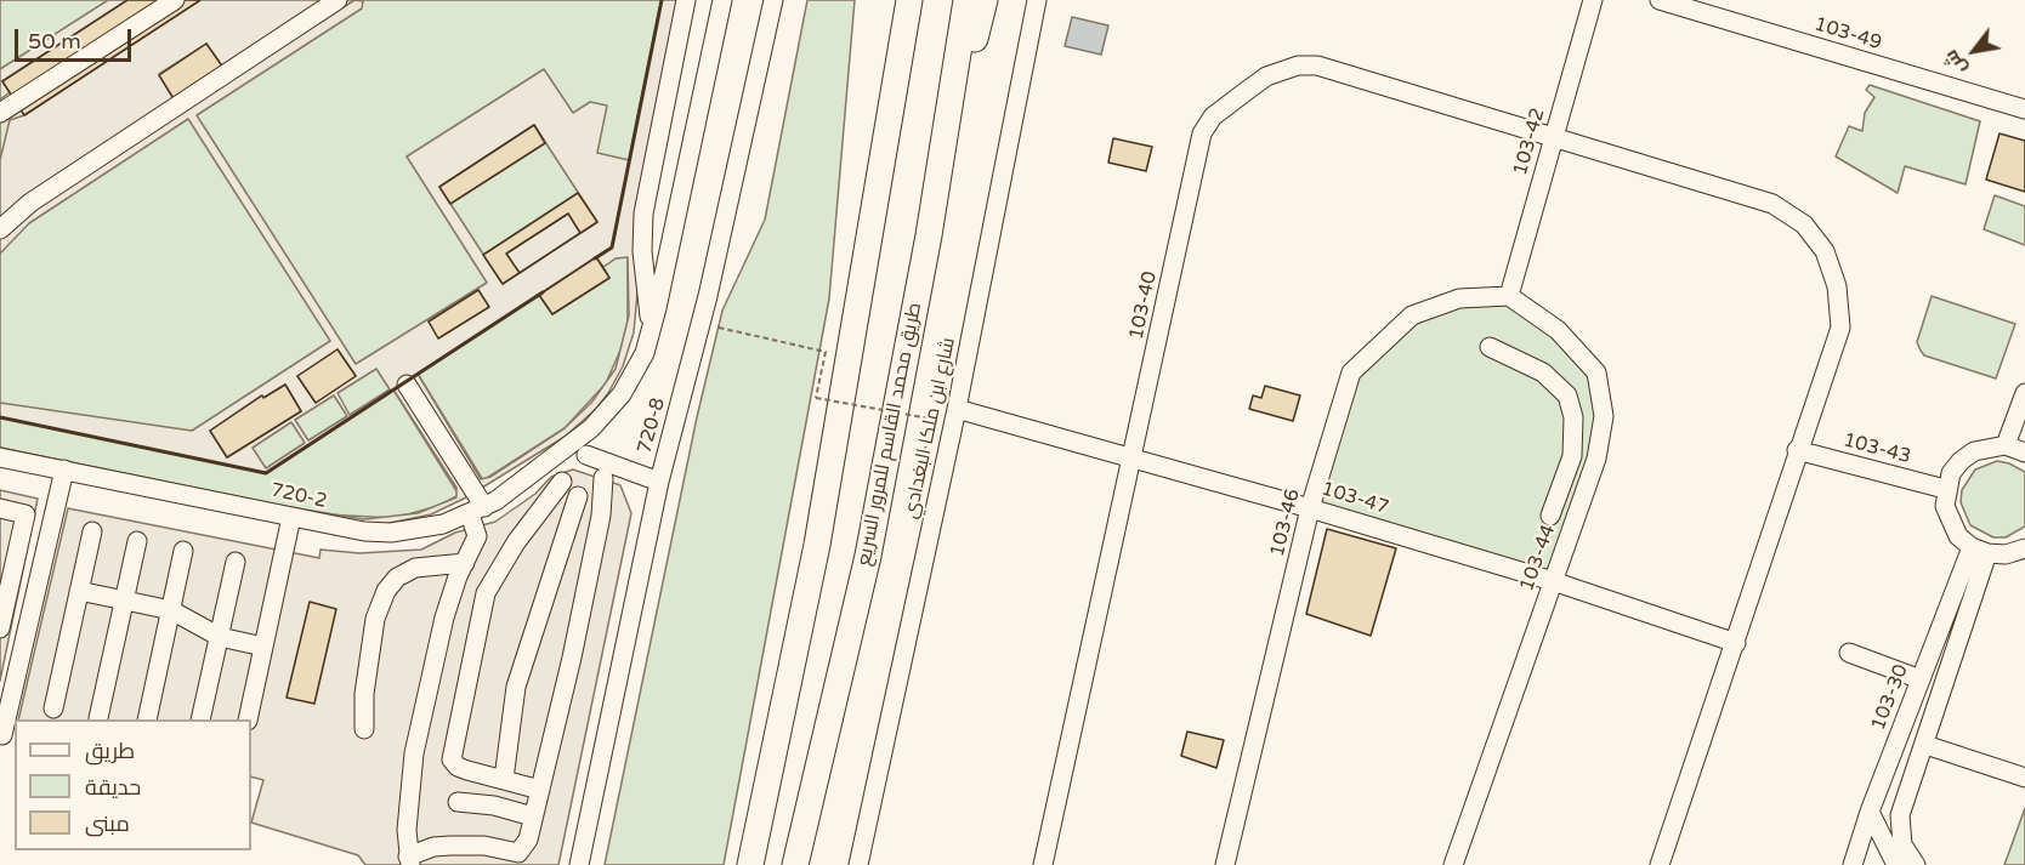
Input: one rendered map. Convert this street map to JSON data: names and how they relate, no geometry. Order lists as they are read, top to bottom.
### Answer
{
  "streets": {
    "highway": ["طريق محمد القاسم للمرور السريع"],
    "street": [
      "103-49",
      "103-42",
      "103-40",
      "720-8",
      "شارع ابن ملكا البغدادي",
      "103-43",
      "720-2",
      "103-47",
      "103-46",
      "103-44",
      "103-30"
    ]
  },
  "crossings": [
    ["103-42", "103-40"],
    ["103-42", "103-46"],
    ["103-42", "103-44"],
    ["103-40", "103-43"],
    ["103-40", "103-47"],
    ["720-8", "720-2"],
    ["شارع ابن ملكا البغدادي", "103-47"],
    ["103-47", "103-46"],
    ["103-47", "103-44"],
    ["103-46", "103-44"]
  ],
  "legend": ["طريق", "حديقة", "مبنى"],
  "scale_bar": "50 m",
  "north": "bottom left"
}
